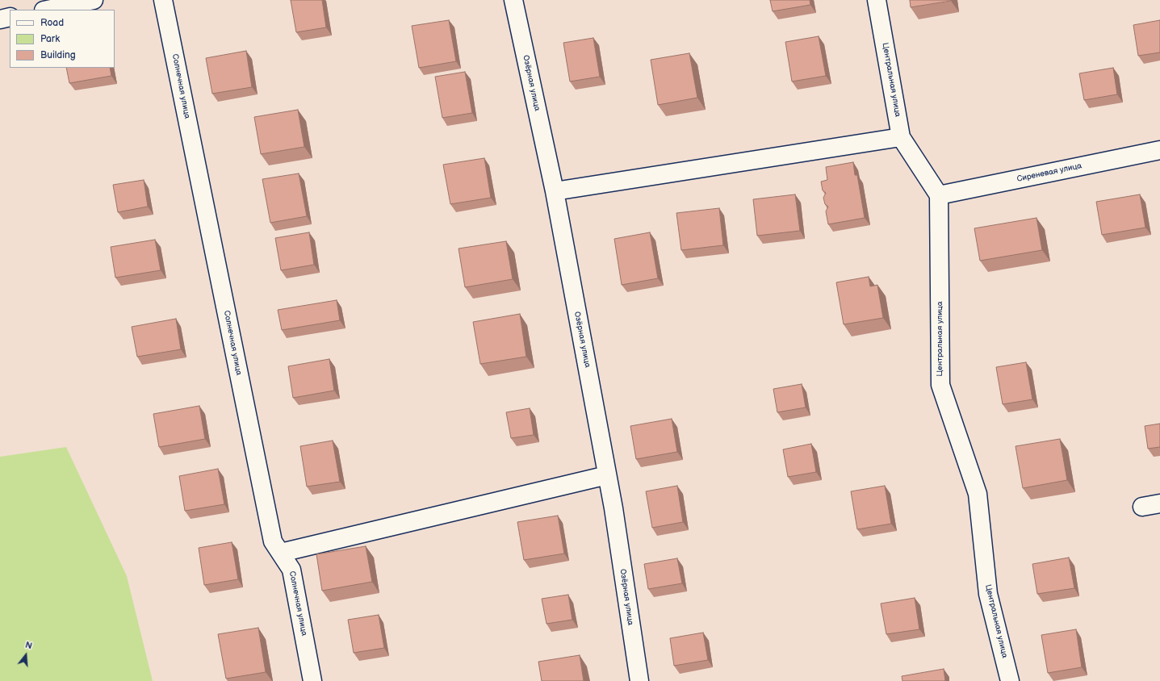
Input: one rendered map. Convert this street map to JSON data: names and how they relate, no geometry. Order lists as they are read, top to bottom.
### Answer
{
  "streets": {
    "street": [
      "Центральная улица",
      "Озёрная улица",
      "Солнечная улица",
      "Сиреневая улица"
    ]
  },
  "crossings": [
    ["Центральная улица", "Сиреневая улица"]
  ],
  "legend": ["Road", "Park", "Building"],
  "north": "top"
}
